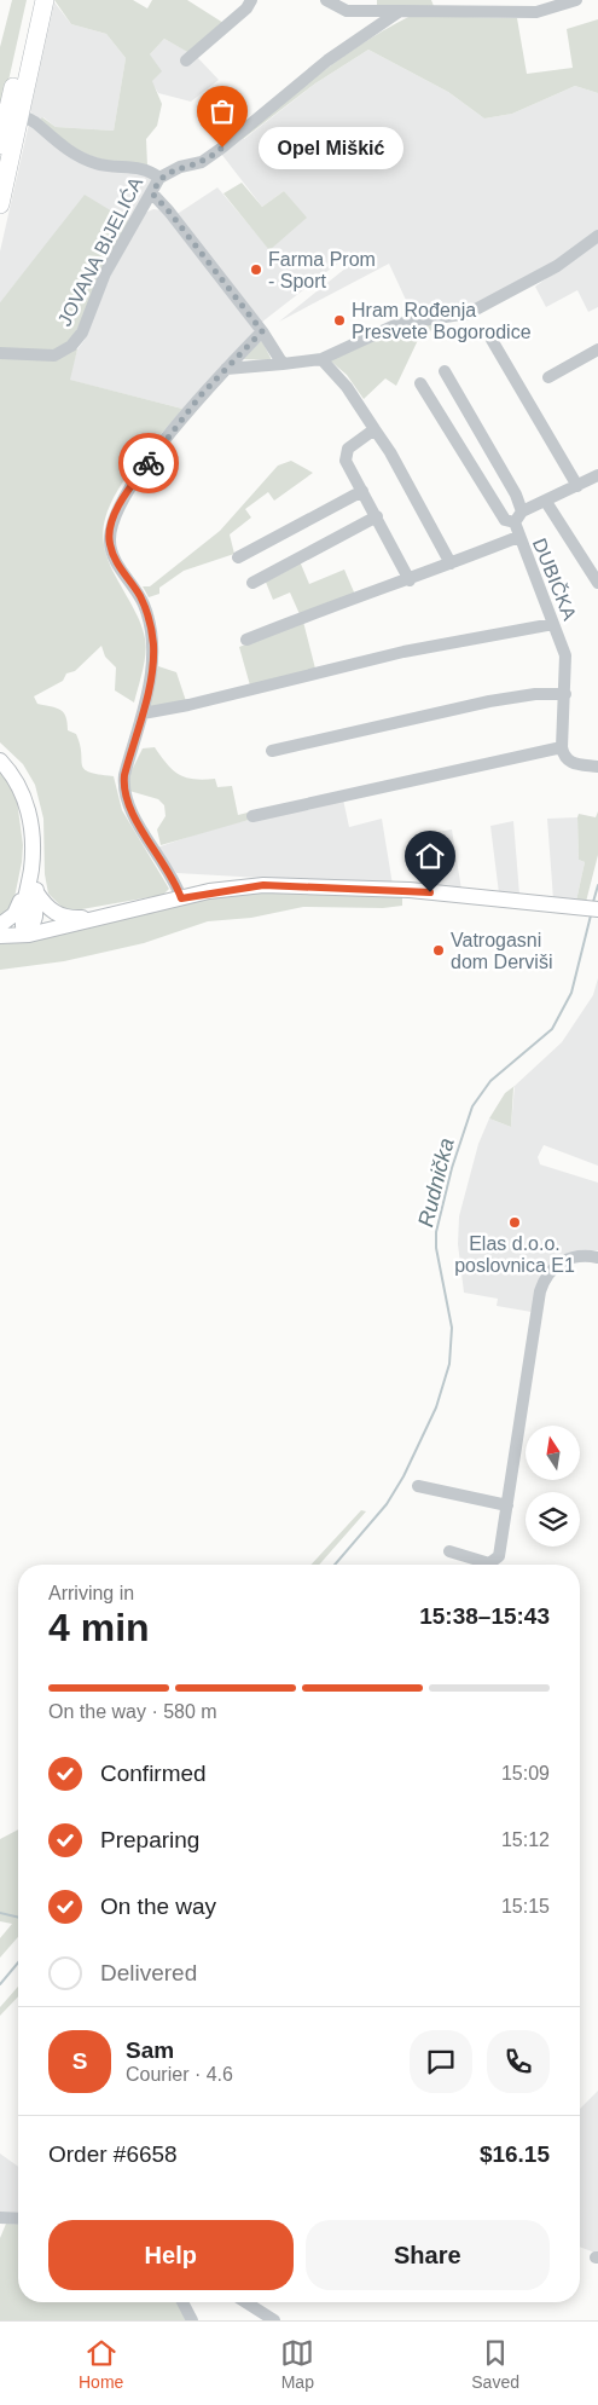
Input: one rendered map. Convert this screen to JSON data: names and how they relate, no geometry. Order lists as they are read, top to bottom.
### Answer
{
  "streets": {
    "street": ["JOVANA BIJELIĆA", "DUBIČKA"]
  },
  "water": ["Rudnička"],
  "places": [
    "Opel Miškić",
    "Farma Prom - Sport",
    "Hram Rođenja Presvete Bogorodice",
    "Vatrogasni dom Derviši",
    "Elas d.o.o. poslovnica E1"
  ],
  "north": "top",
  "page": {
    "bubble": "Opel Miškić",
    "heading": ["4 min", "Arriving in", "15:38–15:43"],
    "panel": [
      "Sam",
      "Courier · 4.6",
      "Order #6658",
      "$16.15"
    ],
    "bar": "On the way · 580 m",
    "list": [
      ["Confirmed", "15:09"],
      ["Preparing", "15:12"],
      ["On the way", "15:15"],
      "Delivered"
    ],
    "round": "S",
    "buttons": ["Help", "Share"],
    "tabs": ["Home", "Map", "Saved"]
  }
}
